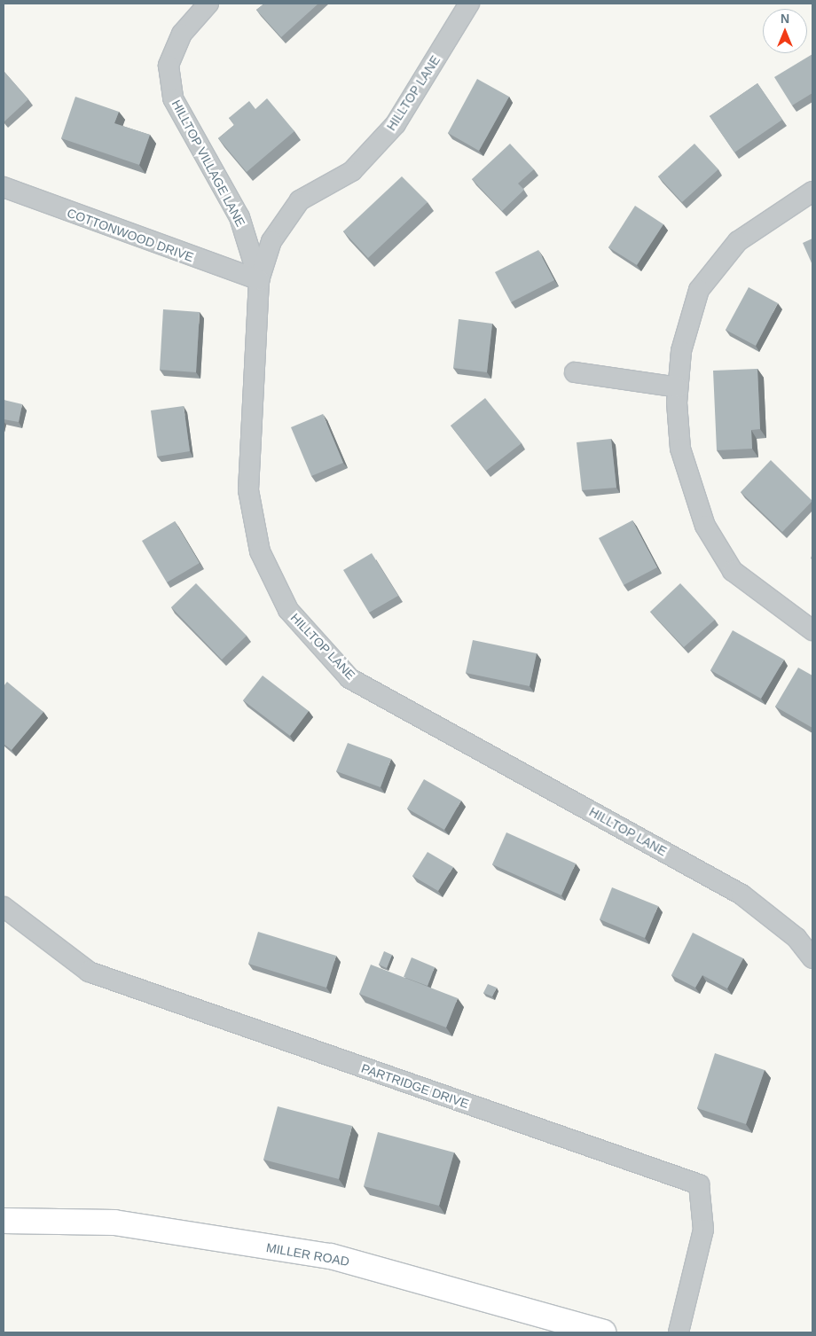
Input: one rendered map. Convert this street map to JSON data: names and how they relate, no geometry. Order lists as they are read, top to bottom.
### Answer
{
  "streets": {
    "street": [
      "HILLTOP LANE",
      "HILLTOP VILLAGE LANE",
      "COTTONWOOD DRIVE",
      "PARTRIDGE DRIVE",
      "MILLER ROAD"
    ]
  },
  "crossings": [
    ["HILLTOP LANE", "HILLTOP VILLAGE LANE"],
    ["HILLTOP LANE", "COTTONWOOD DRIVE"],
    ["HILLTOP VILLAGE LANE", "COTTONWOOD DRIVE"]
  ],
  "north": "top"
}
